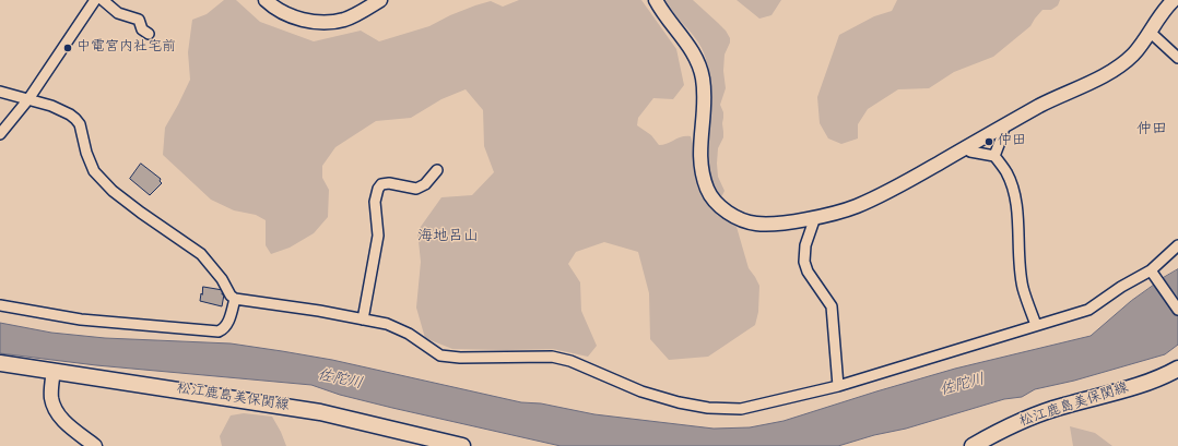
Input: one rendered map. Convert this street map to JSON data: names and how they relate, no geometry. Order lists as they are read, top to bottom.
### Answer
{
  "streets": {
    "main road": ["松江鹿島美保関線"]
  },
  "districts": ["仲田", "海地呂山"],
  "water": ["佐陀川"],
  "places": ["中電宮内社宅前", "仲田"]
}
